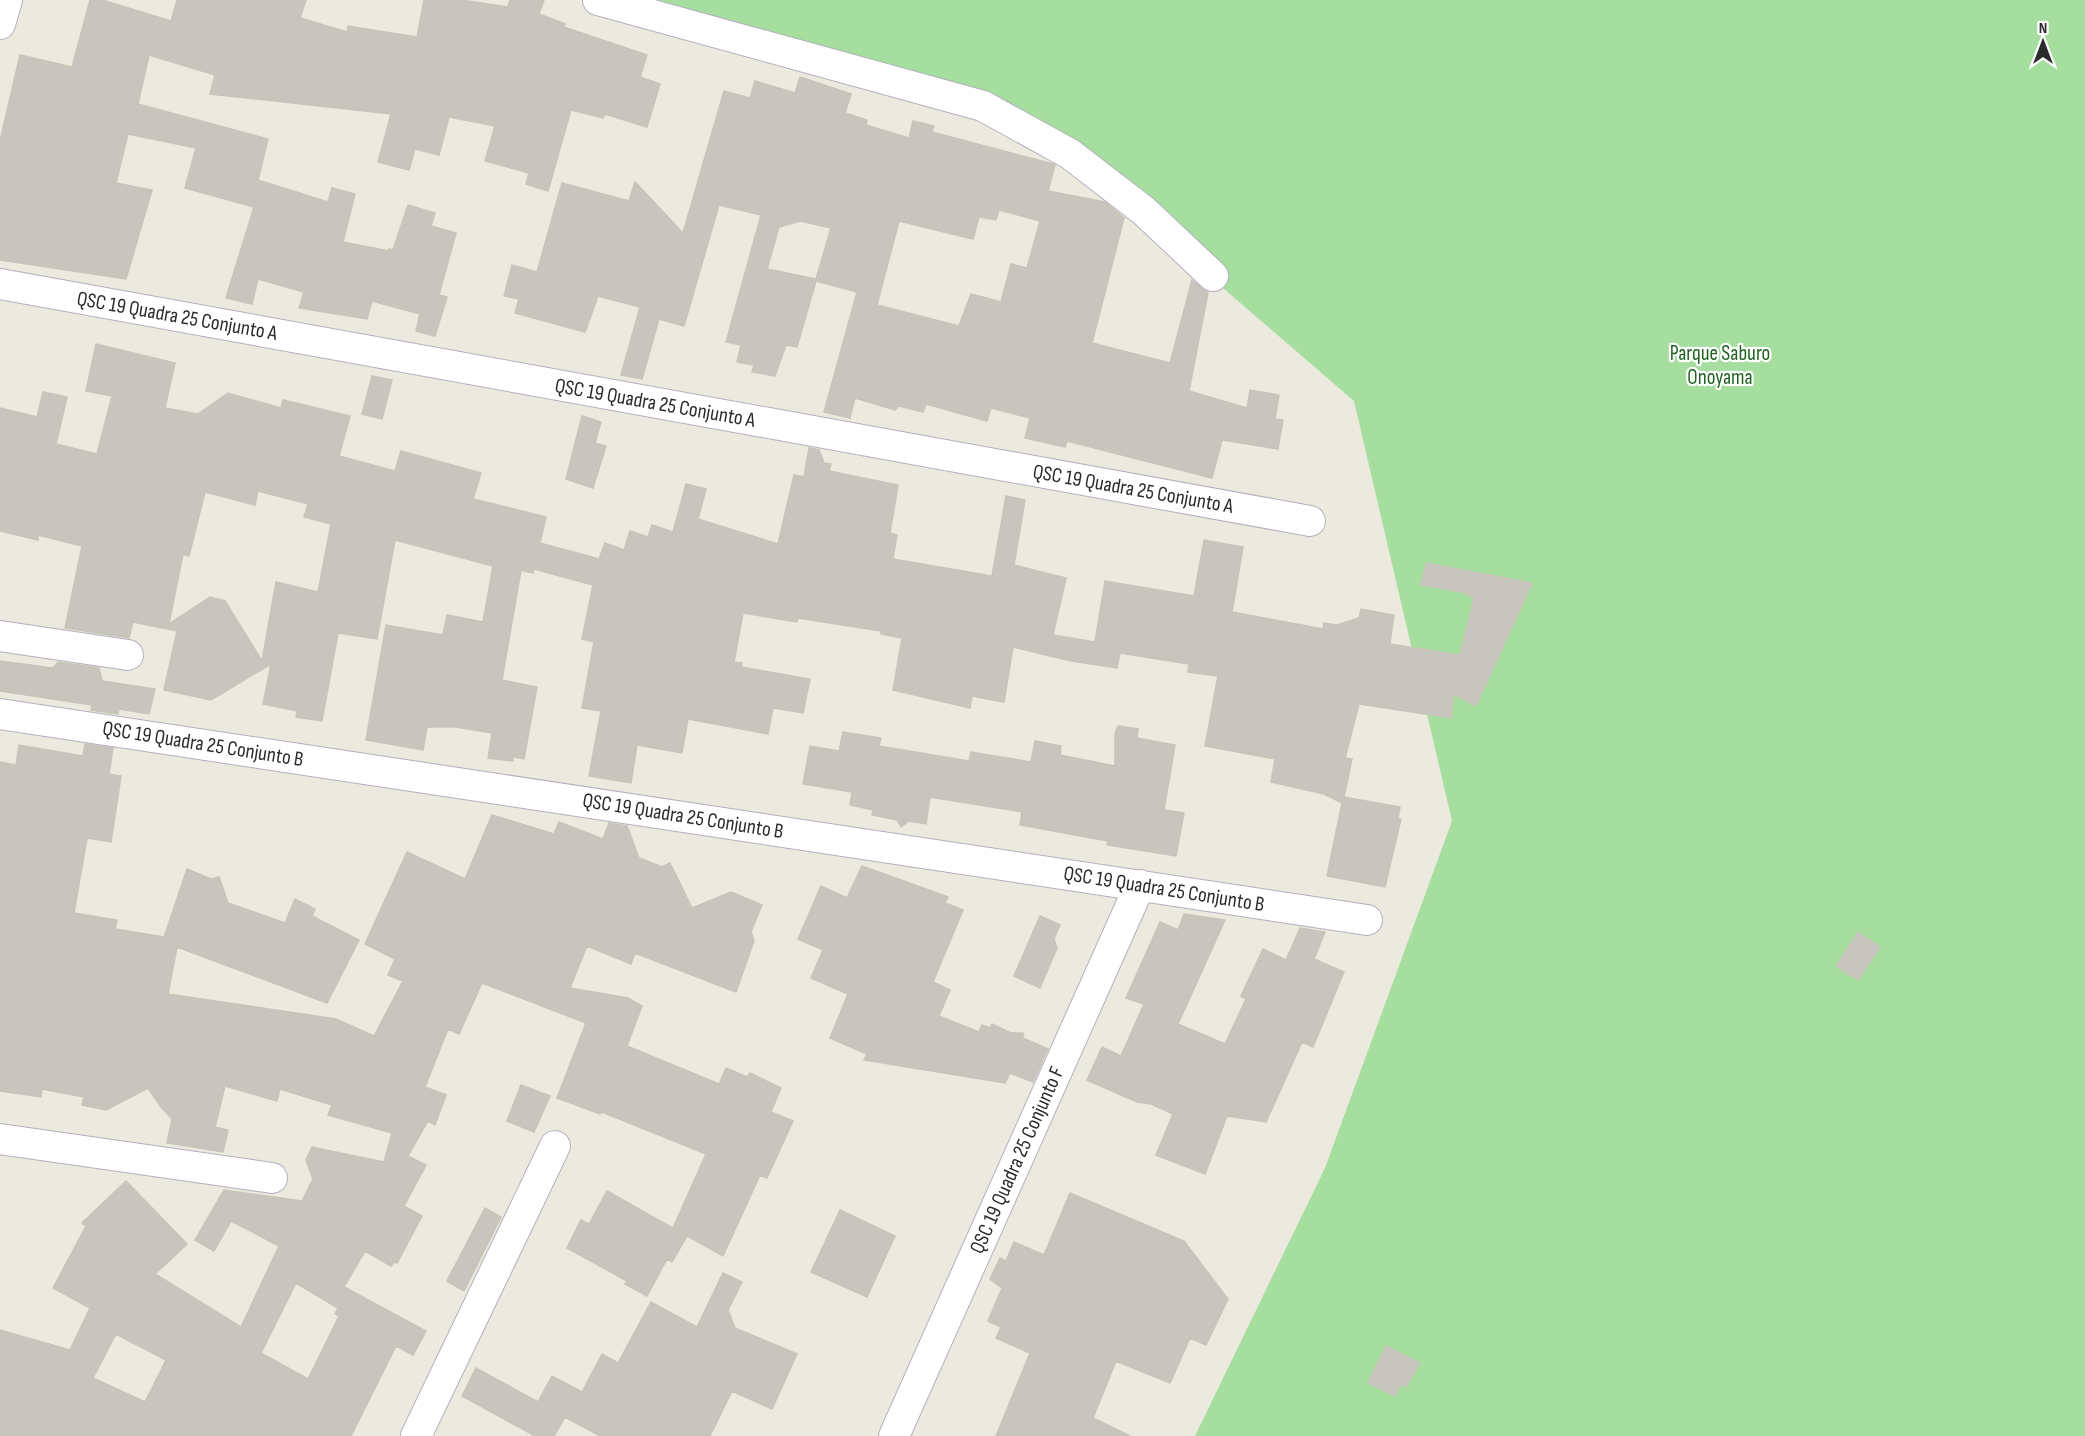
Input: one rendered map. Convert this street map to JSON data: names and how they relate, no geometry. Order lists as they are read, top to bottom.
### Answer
{
  "streets": {
    "street": ["QSC 19 Quadra 25 Conjunto A", "QSC 19 Quadra 25 Conjunto B", "QSC 19 Quadra 25 Conjunto F"]
  },
  "crossings": [
    ["QSC 19 Quadra 25 Conjunto B", "QSC 19 Quadra 25 Conjunto F"]
  ],
  "parks": ["Parque Saburo Onoyama"],
  "north": "top"
}
